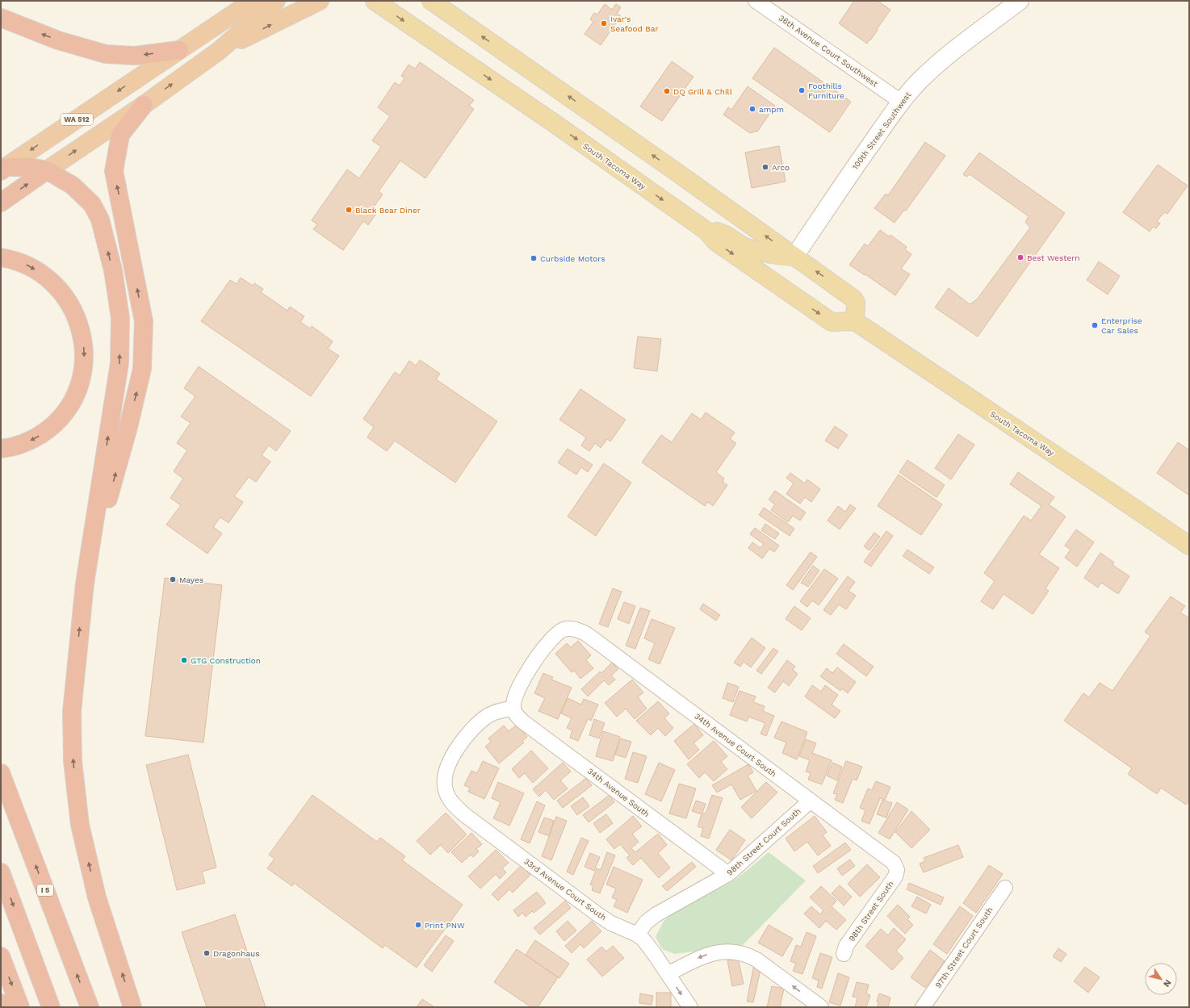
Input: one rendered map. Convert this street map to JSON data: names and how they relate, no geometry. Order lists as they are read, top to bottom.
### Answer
{
  "streets": {
    "highway": ["WA 512", "I 5"],
    "main road": ["100th Street Southwest", "South Tacoma Way"],
    "street": [
      "36th Avenue Court Southwest",
      "34th Avenue Court South",
      "34th Avenue South",
      "98th Street Court South",
      "33rd Avenue Court South",
      "98th Street South",
      "97th Street Court South"
    ]
  },
  "crossings": [
    ["36th Avenue Court Southwest", "100th Street Southwest"],
    ["34th Avenue Court South", "34th Avenue South"],
    ["34th Avenue Court South", "98th Street Court South"],
    ["34th Avenue Court South", "33rd Avenue Court South"],
    ["34th Avenue Court South", "98th Street South"],
    ["34th Avenue South", "98th Street Court South"],
    ["34th Avenue South", "33rd Avenue Court South"],
    ["98th Street Court South", "33rd Avenue Court South"]
  ],
  "places": [
    "Ivar's Seafood Bar",
    "Foothills Furniture",
    "DQ Grill & Chill",
    "ampm",
    "Arco",
    "Black Bear Diner",
    "Best Western",
    "Curbside Motors",
    "Enterprise Car Sales",
    "Mayes",
    "GTG Construction",
    "Print PNW",
    "Dragonhaus"
  ],
  "north": "bottom right"
}
